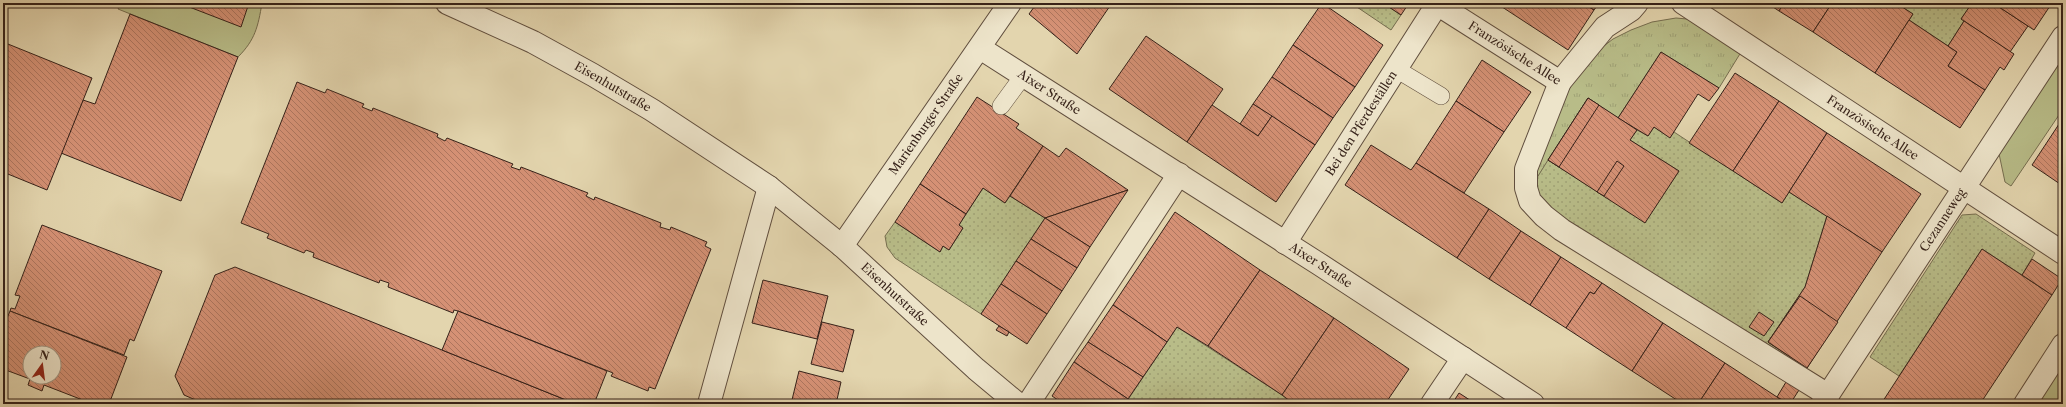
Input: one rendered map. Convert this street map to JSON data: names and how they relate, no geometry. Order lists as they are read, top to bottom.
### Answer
{
  "streets": {
    "street": [
      "Französische Allee",
      "Eisenhutstraße",
      "Aixer Straße",
      "Bei den Pferdeställen",
      "Marienburger Straße",
      "Cezanneweg"
    ]
  },
  "crossings": [
    ["Französische Allee", "Bei den Pferdeställen"],
    ["Französische Allee", "Cezanneweg"],
    ["Eisenhutstraße", "Marienburger Straße"],
    ["Aixer Straße", "Bei den Pferdeställen"],
    ["Aixer Straße", "Marienburger Straße"]
  ],
  "north": "top"
}
